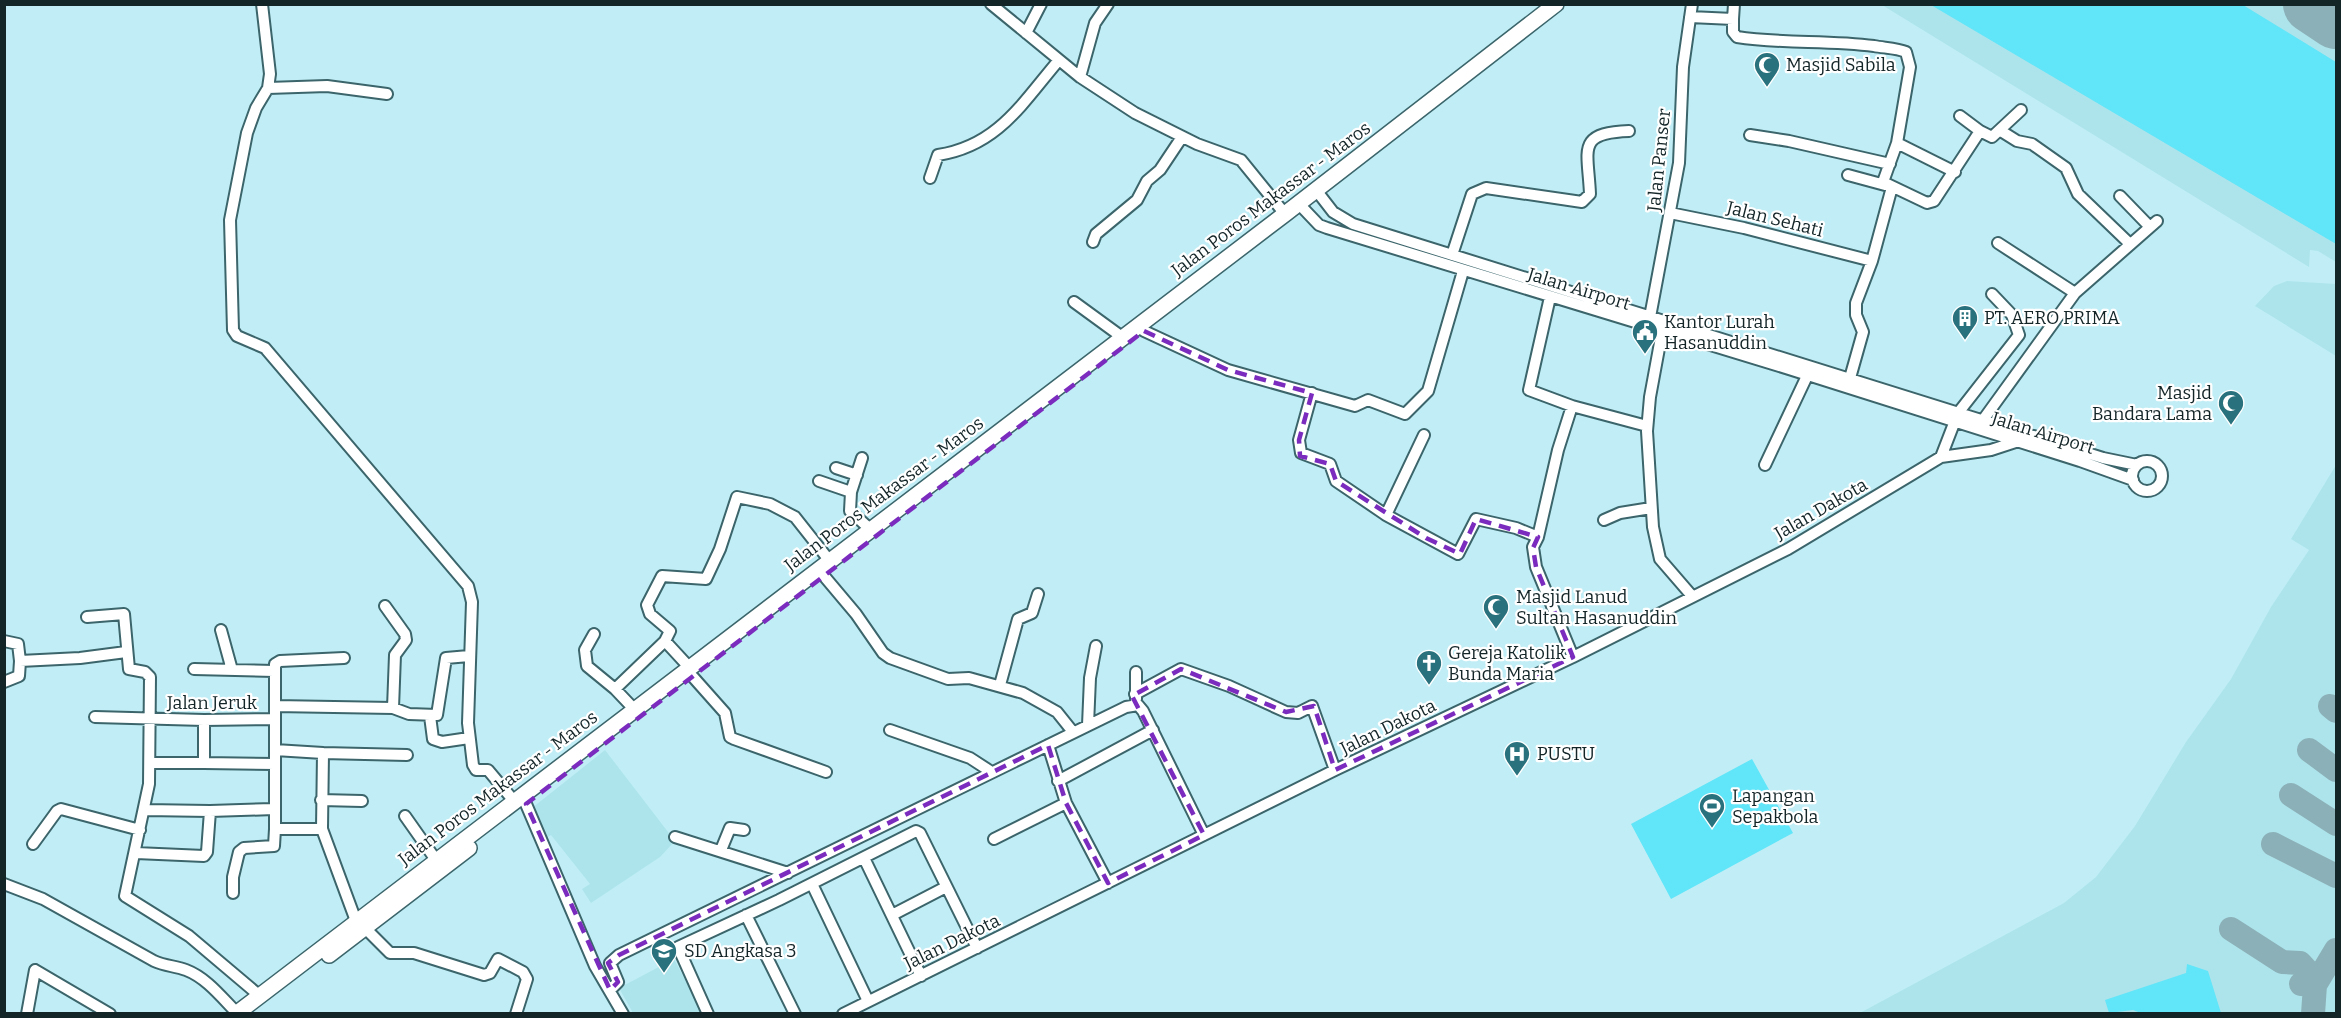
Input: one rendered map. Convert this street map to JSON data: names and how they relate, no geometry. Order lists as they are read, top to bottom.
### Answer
{
  "streets": {
    "highway": ["Jalan Poros Makassar - Maros"],
    "street": [
      "Jalan Panser",
      "Jalan Sehati",
      "Jalan Airport",
      "Jalan Dakota",
      "Jalan Jeruk"
    ]
  },
  "crossings": [
    ["Jalan Panser", "Jalan Sehati"],
    ["Jalan Panser", "Jalan Airport"],
    ["Jalan Poros Makassar - Maros", "Jalan Airport"]
  ],
  "places": {
    "mosque": ["Masjid Sabila", "Masjid Bandara Lama", "Masjid Lanud Sultan Hasanuddin"],
    "building": ["PT. AERO PRIMA"],
    "public building": ["Kantor Lurah Hasanuddin"],
    "church": ["Gereja Katolik Bunda Maria"],
    "hospital": ["PUSTU"],
    "sports": ["Lapangan Sepakbola"],
    "school or university": ["SD Angkasa 3"]
  }
}
